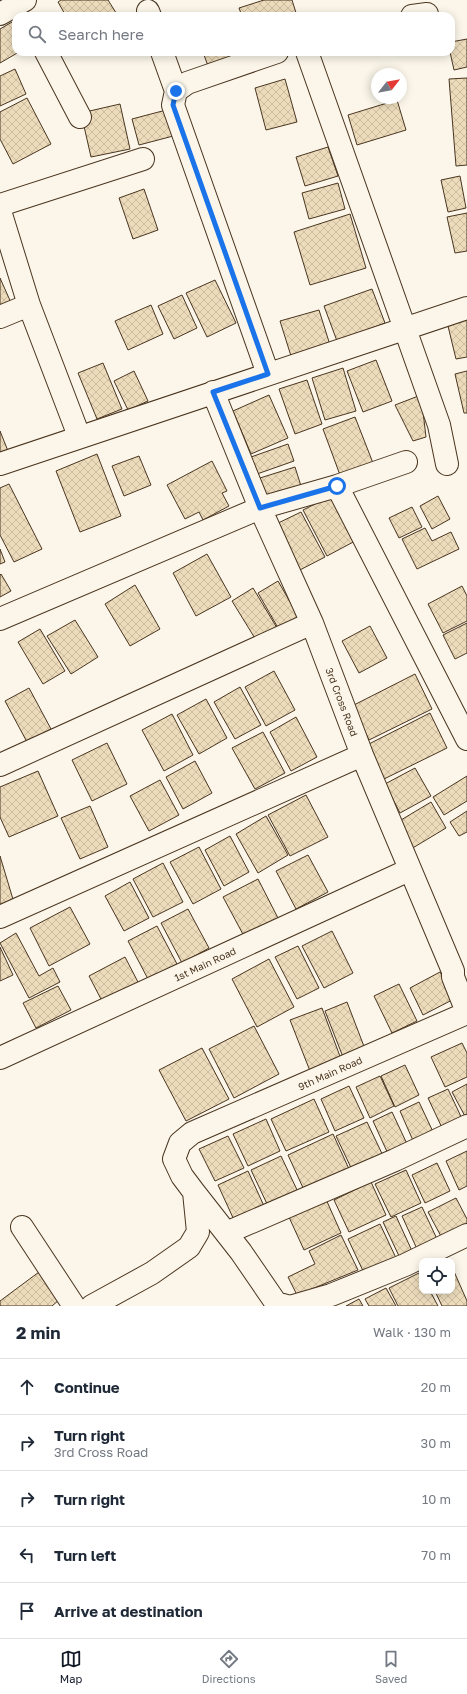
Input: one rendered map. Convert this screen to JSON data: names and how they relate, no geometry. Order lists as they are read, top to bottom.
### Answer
{
  "streets": {
    "street": ["3rd Cross Road", "1st Main Road", "9th Main Road"]
  },
  "crossings": [
    ["3rd Cross Road", "1st Main Road"],
    ["3rd Cross Road", "9th Main Road"]
  ],
  "north": "top right",
  "page": {
    "search": "Search here",
    "heading": ["2 min", "Walk · 130 m"],
    "list": [
      ["Continue", "20 m"],
      ["Turn right", "3rd Cross Road", "30 m"],
      ["Turn right", "10 m"],
      ["Turn left", "70 m"],
      "Arrive at destination"
    ],
    "nav": ["Map", "Directions", "Saved"]
  }
}
